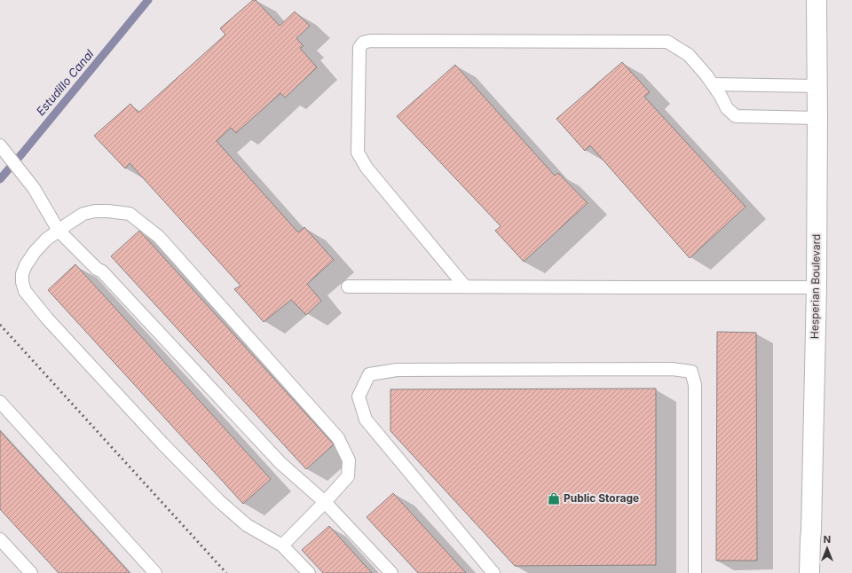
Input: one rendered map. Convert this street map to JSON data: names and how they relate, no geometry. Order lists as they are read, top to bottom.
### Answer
{
  "streets": {
    "main road": ["Hesperian Boulevard"]
  },
  "water": ["Estudillo Canal"],
  "places": {
    "shop": ["Public Storage"]
  },
  "north": "top"
}
